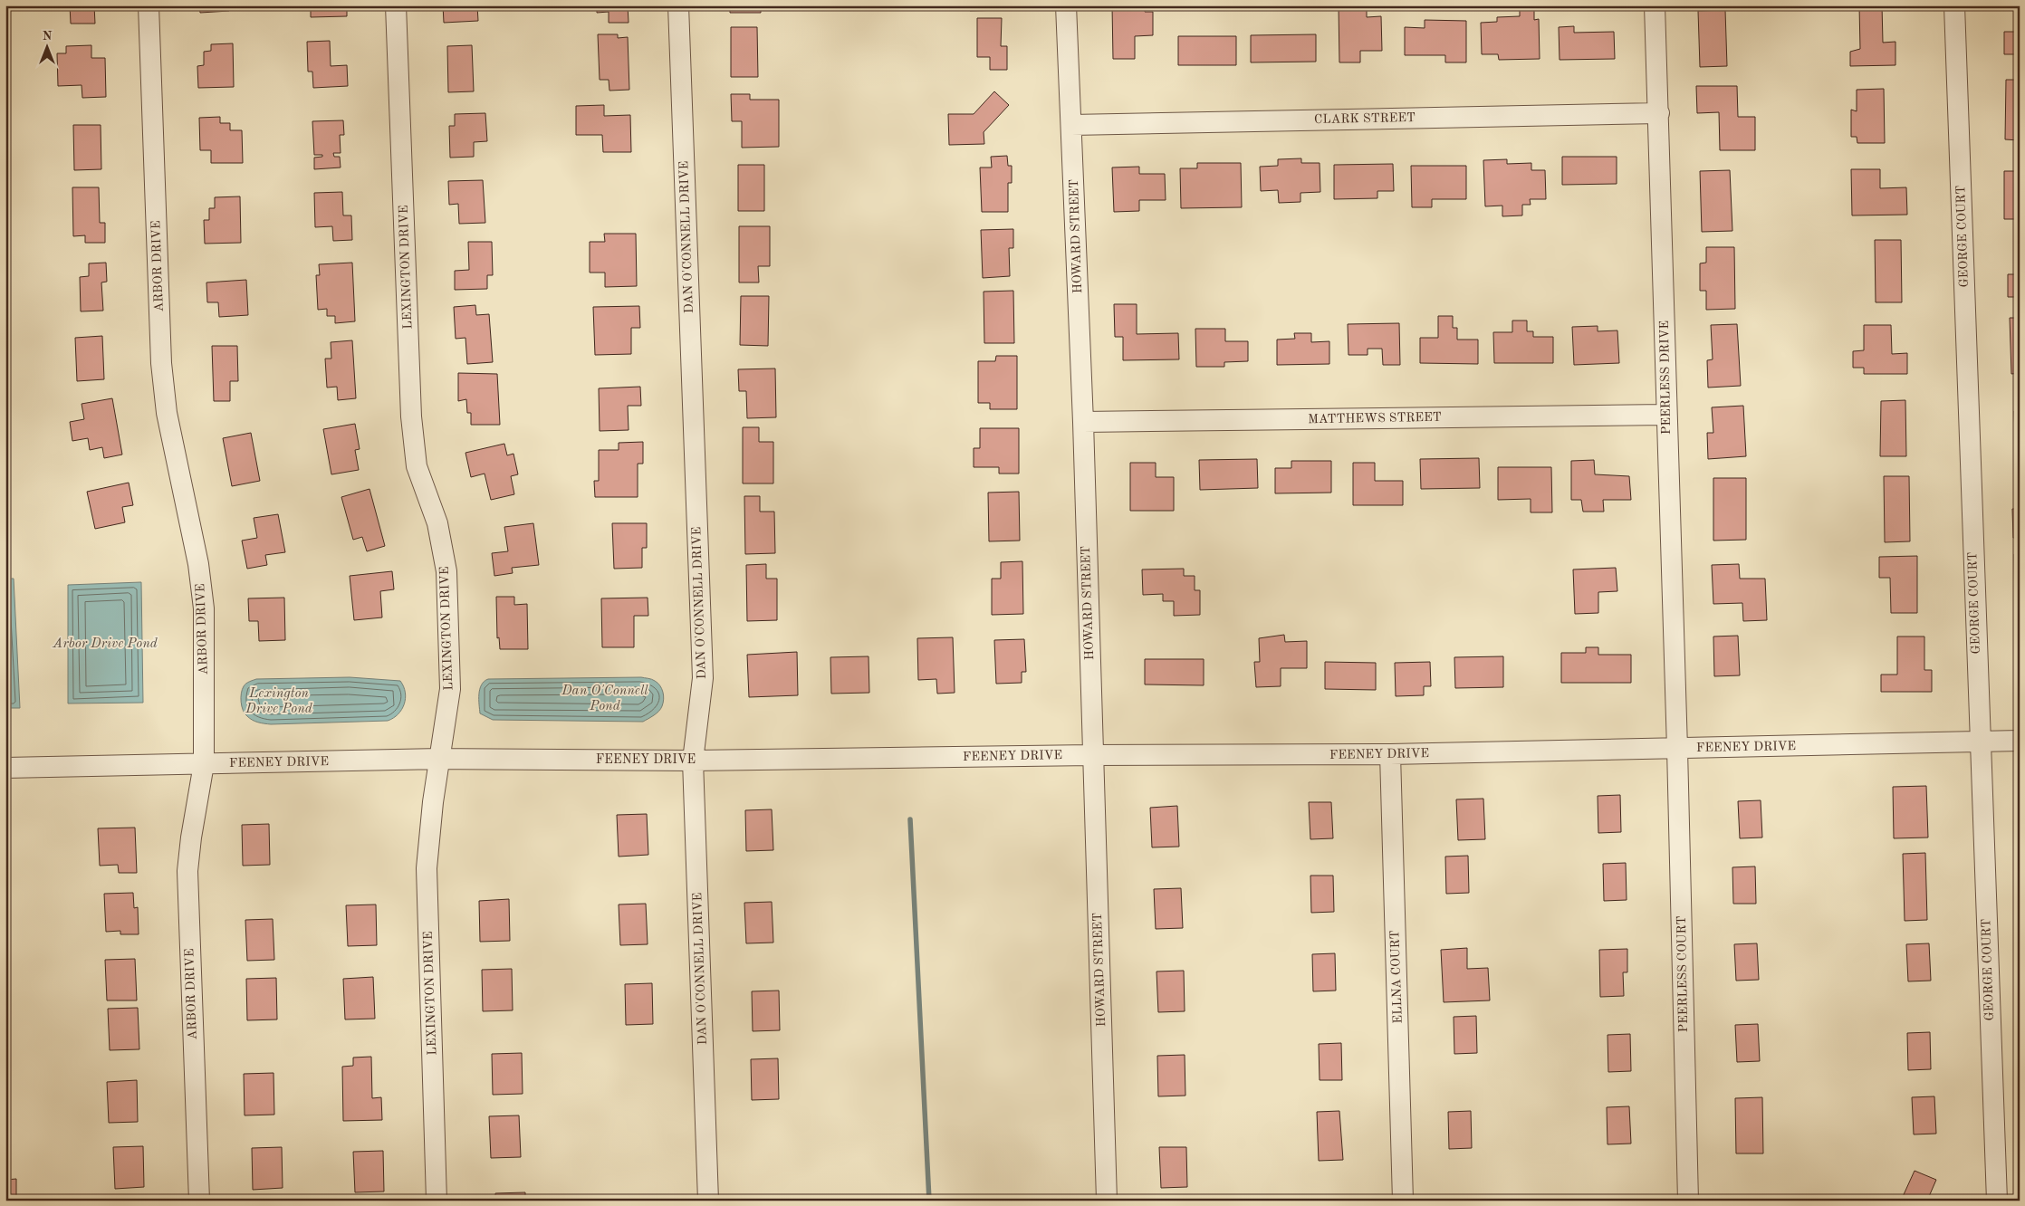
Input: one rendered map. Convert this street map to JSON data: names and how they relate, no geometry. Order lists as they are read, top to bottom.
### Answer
{
  "streets": {
    "street": [
      "CLARK STREET",
      "HOWARD STREET",
      "GEORGE COURT",
      "DAN O'CONNELL DRIVE",
      "ARBOR DRIVE",
      "LEXINGTON DRIVE",
      "PEERLESS DRIVE",
      "MATTHEWS STREET",
      "FEENEY DRIVE",
      "PEERLESS COURT",
      "ELLNA COURT"
    ]
  },
  "crossings": [
    ["CLARK STREET", "HOWARD STREET"],
    ["CLARK STREET", "PEERLESS DRIVE"],
    ["HOWARD STREET", "MATTHEWS STREET"],
    ["HOWARD STREET", "FEENEY DRIVE"],
    ["GEORGE COURT", "FEENEY DRIVE"],
    ["DAN O'CONNELL DRIVE", "FEENEY DRIVE"],
    ["ARBOR DRIVE", "FEENEY DRIVE"],
    ["LEXINGTON DRIVE", "FEENEY DRIVE"],
    ["PEERLESS DRIVE", "MATTHEWS STREET"],
    ["PEERLESS DRIVE", "FEENEY DRIVE"],
    ["PEERLESS DRIVE", "PEERLESS COURT"],
    ["FEENEY DRIVE", "PEERLESS COURT"],
    ["FEENEY DRIVE", "ELLNA COURT"]
  ],
  "water": ["Arbor Drive Pond", "Dan O'Connell Pond", "Lexington Drive Pond"],
  "north": "top"
}
